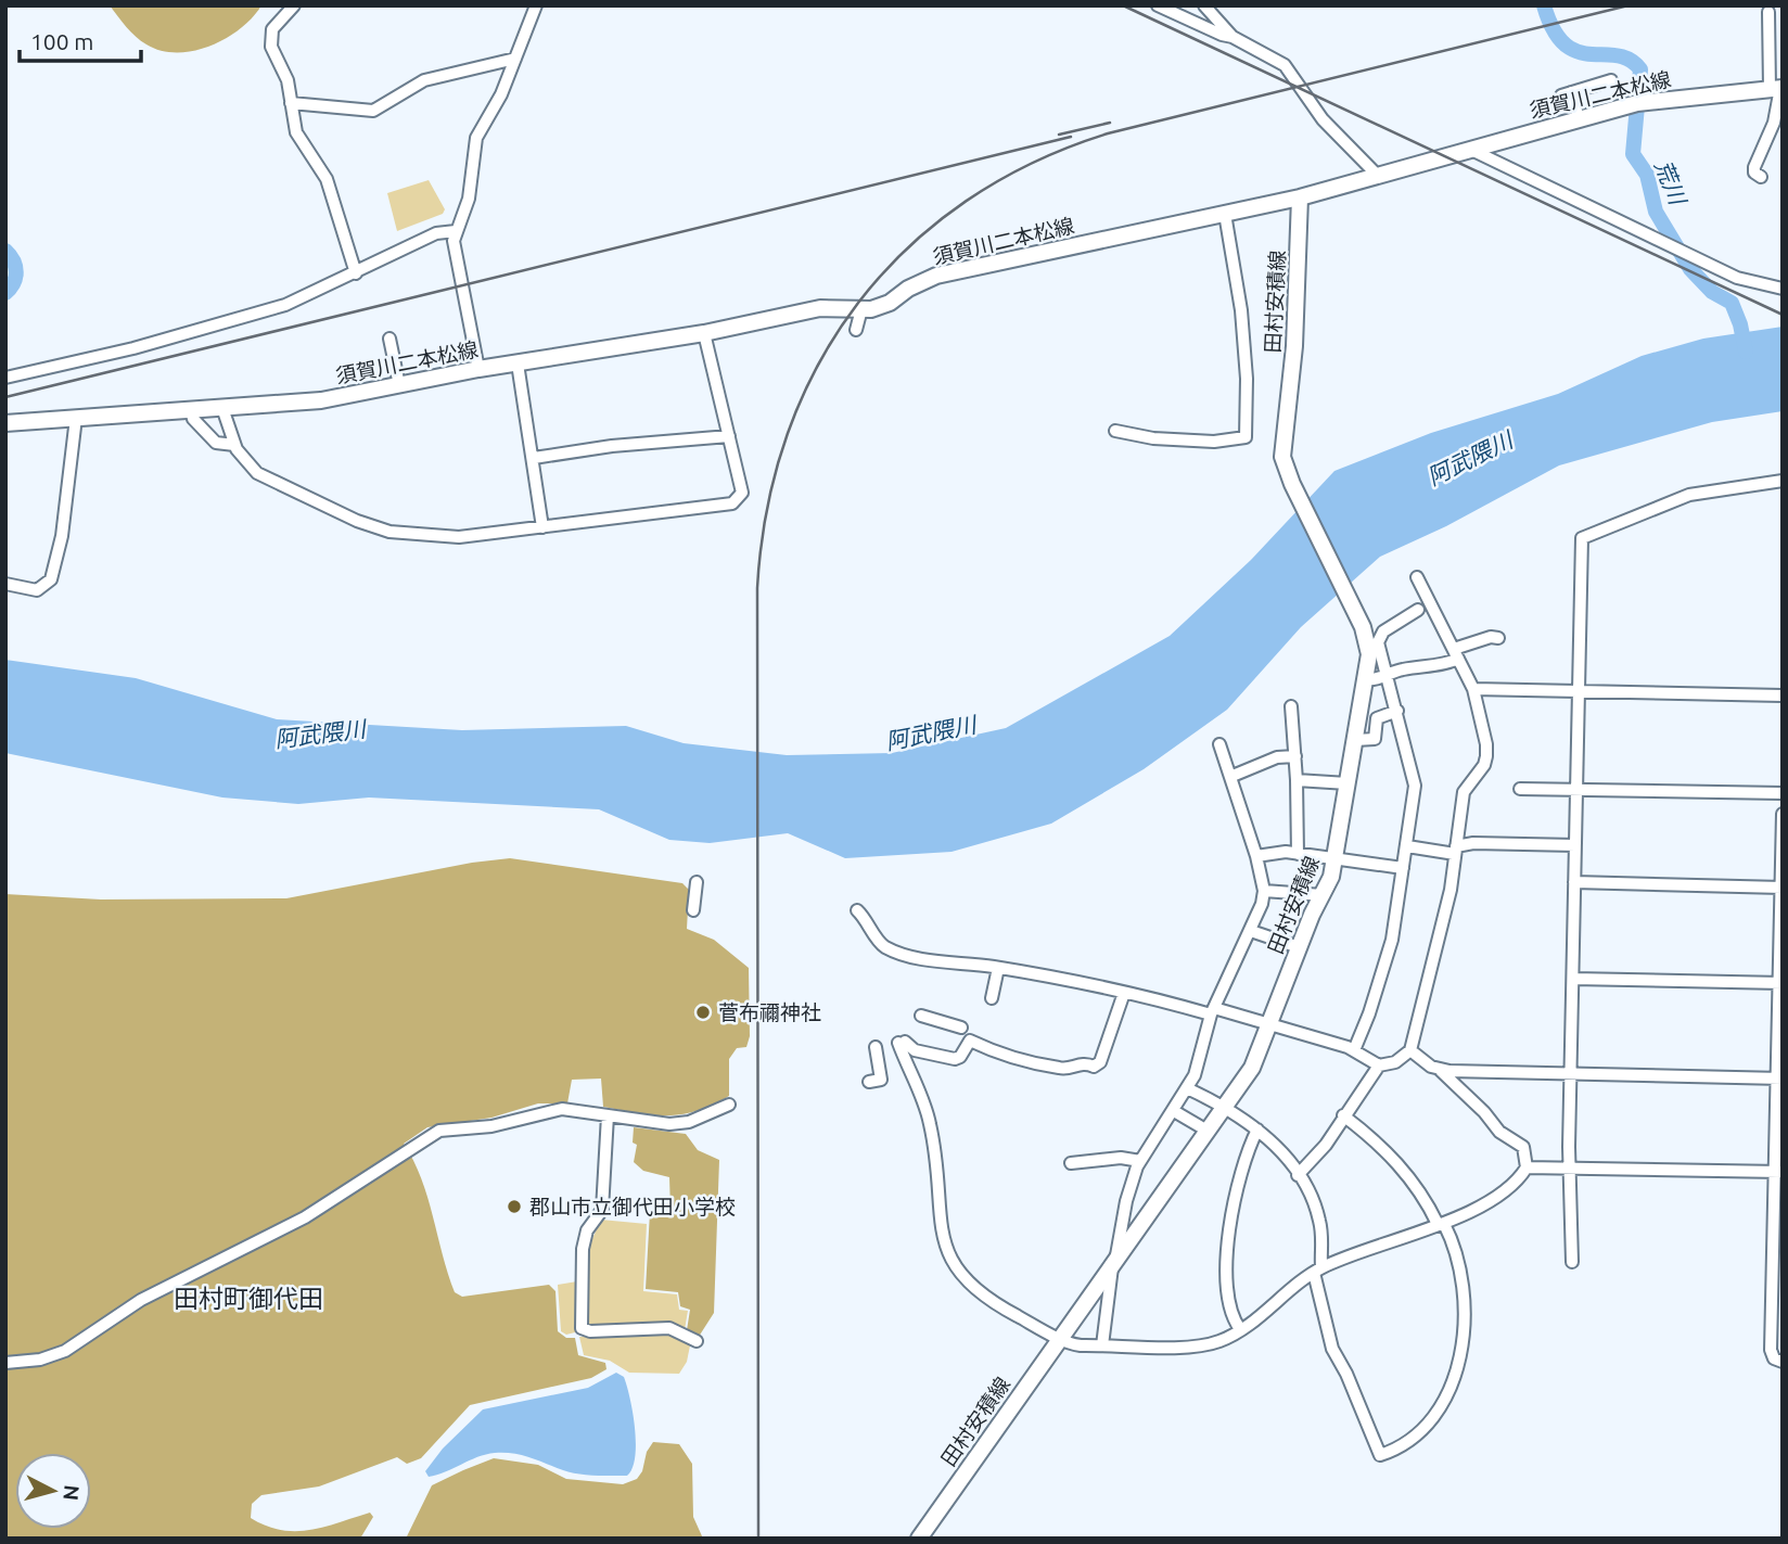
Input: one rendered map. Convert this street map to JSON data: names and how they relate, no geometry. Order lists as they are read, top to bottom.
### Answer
{
  "streets": {
    "main road": ["須賀川二本松線", "田村安積線"]
  },
  "crossings": [
    ["須賀川二本松線", "田村安積線"]
  ],
  "districts": ["田村町御代田"],
  "water": ["荒川", "阿武隈川"],
  "places": ["菅布禰神社", "郡山市立御代田小学校"],
  "scale_bar": "100 m",
  "north": "right"
}
